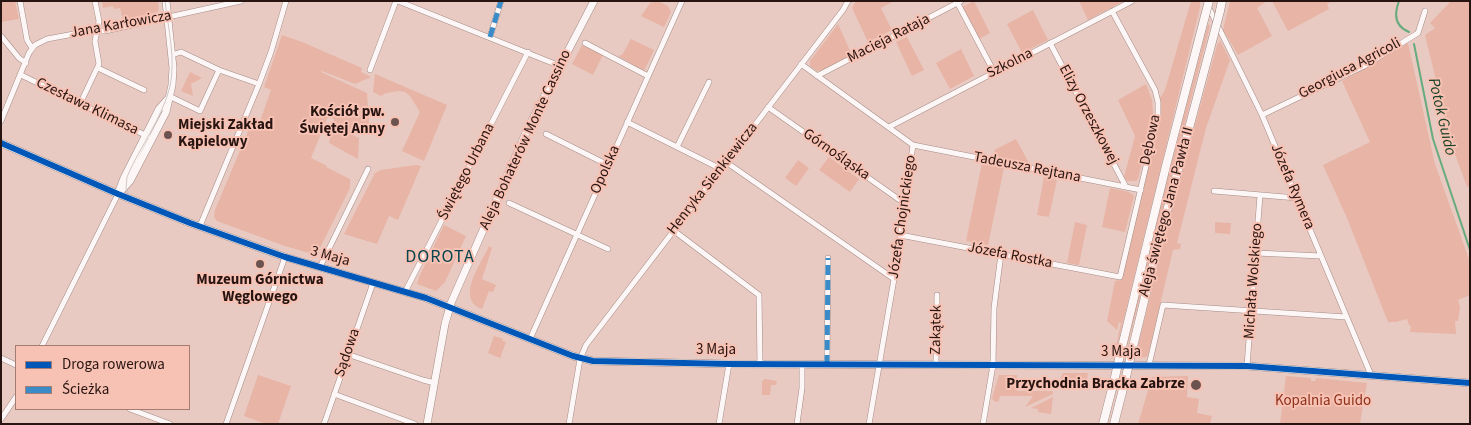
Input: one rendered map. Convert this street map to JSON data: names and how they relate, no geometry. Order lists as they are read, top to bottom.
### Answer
{
  "streets": {
    "main road": ["Aleja świętego Jana Pawła II"],
    "street": [
      "Jana Karłowicza",
      "Macieja Rataja",
      "Szkolna",
      "Georgiusa Agricoli",
      "Czesława Klimasa",
      "Elizy Orzeszkowej",
      "Aleja Bohaterów Monte Cassino",
      "Dębowa",
      "Górnośląska",
      "Tadeusza Rejtana",
      "Opolska",
      "Świętego Urbana",
      "Henryka Sienkiewicza",
      "Józefa Rymera",
      "Józefa Chojnickiego",
      "Józefa Rostka",
      "3 Maja",
      "Michała Wolskiego",
      "Zakątek",
      "Sądowa"
    ]
  },
  "crossings": [
    ["Macieja Rataja", "Józefa Chojnickiego"],
    ["Szkolna", "Elizy Orzeszkowej"],
    ["Szkolna", "Dębowa"],
    ["Szkolna", "Józefa Chojnickiego"],
    ["Georgiusa Agricoli", "Józefa Rymera"],
    ["Elizy Orzeszkowej", "Tadeusza Rejtana"],
    ["Aleja Bohaterów Monte Cassino", "3 Maja"],
    ["Dębowa", "Tadeusza Rejtana"],
    ["Dębowa", "Józefa Rostka"],
    ["Górnośląska", "Henryka Sienkiewicza"],
    ["Górnośląska", "Józefa Chojnickiego"],
    ["Tadeusza Rejtana", "Józefa Chojnickiego"],
    ["Opolska", "3 Maja"],
    ["Świętego Urbana", "3 Maja"],
    ["Henryka Sienkiewicza", "Józefa Chojnickiego"],
    ["Henryka Sienkiewicza", "3 Maja"],
    ["Józefa Rymera", "Aleja świętego Jana Pawła II"],
    ["Józefa Rymera", "3 Maja"],
    ["Józefa Chojnickiego", "Józefa Rostka"],
    ["Józefa Chojnickiego", "3 Maja"],
    ["3 Maja", "Michała Wolskiego"],
    ["3 Maja", "Zakątek"],
    ["3 Maja", "Sądowa"]
  ],
  "districts": ["DOROTA"],
  "water": ["Potok Guido"],
  "parks": ["Kopalnia Guido"],
  "places": [
    "Kościół pw. Świętej Anny",
    "Miejski Zakład Kąpielowy",
    "Muzeum Górnictwa Węglowego",
    "Przychodnia Bracka Zabrze"
  ],
  "legend": ["Droga rowerowa", "Ścieżka"]
}
